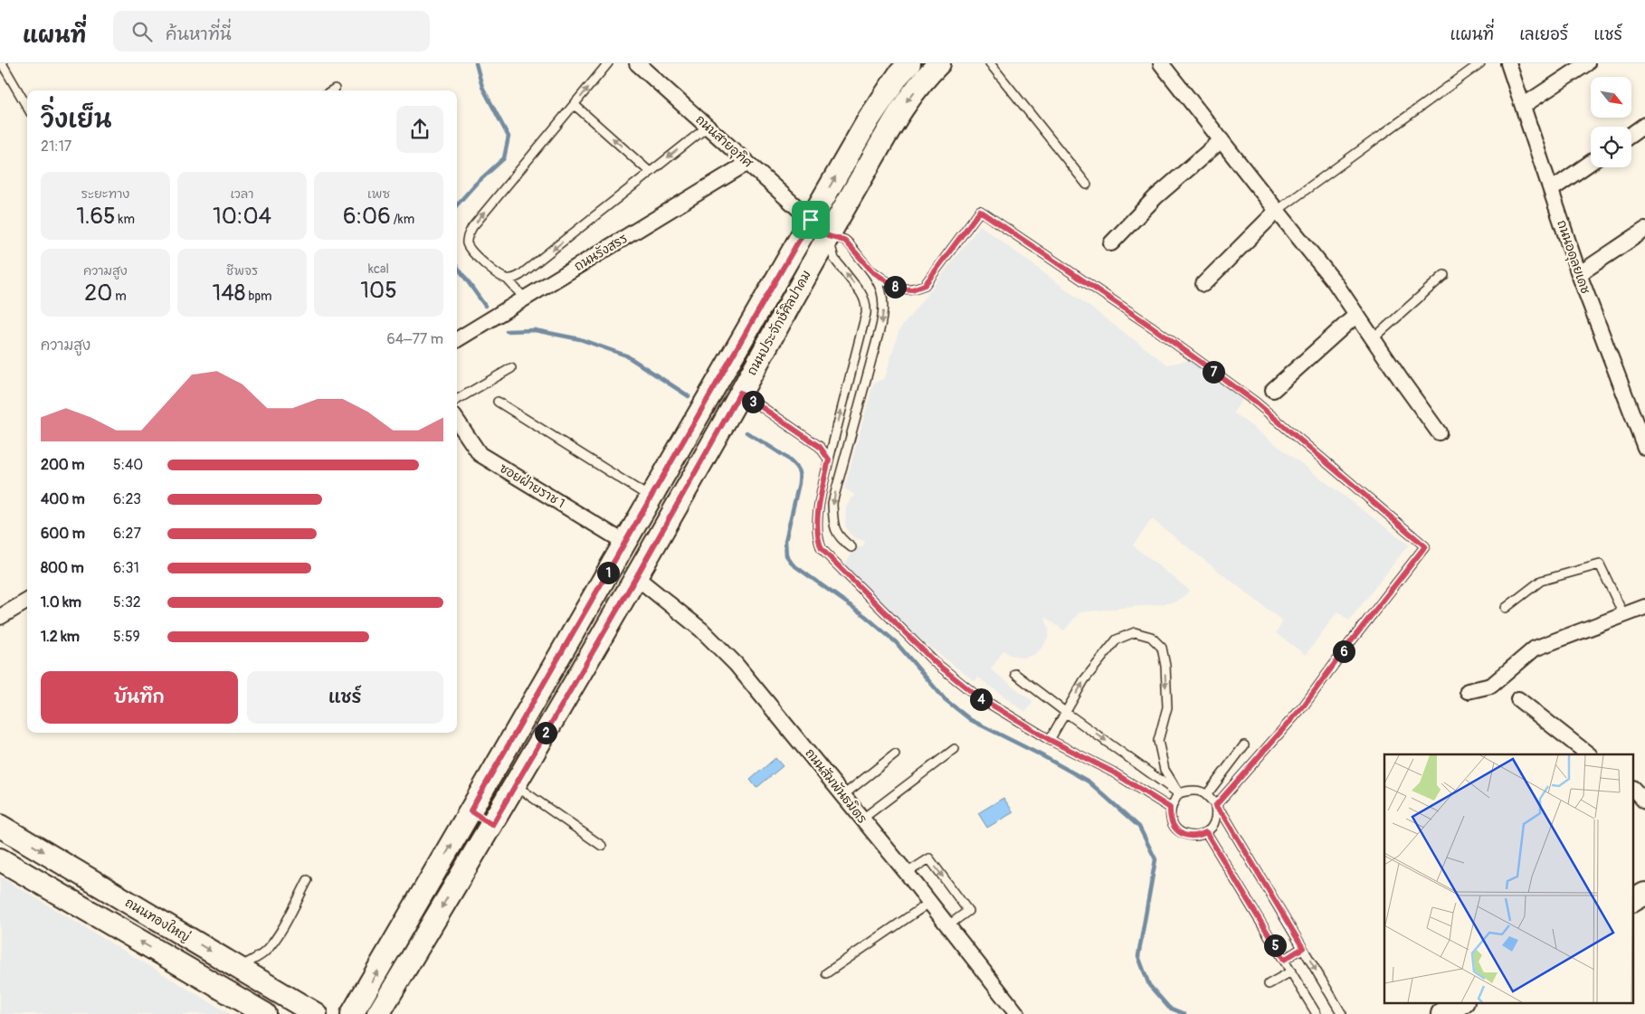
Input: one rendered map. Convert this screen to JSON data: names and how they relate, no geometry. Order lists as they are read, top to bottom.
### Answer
{
  "streets": {
    "street": [
      "ถนนสายอุทิศ",
      "ถนนรังสรร",
      "ถนนอดุลยเดช",
      "ถนนประจักษ์ศิลปาคม",
      "ซอยฝ่ายราช 1",
      "ถนนสัมพันธมิตร",
      "ถนนทองใหญ่"
    ]
  },
  "crossings": [
    ["ถนนสายอุทิศ", "ถนนรังสรร"],
    ["ถนนสายอุทิศ", "ถนนประจักษ์ศิลปาคม"],
    ["ถนนประจักษ์ศิลปาคม", "ซอยฝ่ายราช 1"],
    ["ถนนประจักษ์ศิลปาคม", "ถนนสัมพันธมิตร"]
  ],
  "north": "bottom right",
  "page": {
    "header": "แผนที่",
    "search": "ค้นหาที่นี่",
    "nav": ["แผนที่", "เลเยอร์", "แชร์"],
    "heading": ["วิ่งเย็น", "21:17"],
    "stats": [
      ["ระยะทาง", "1.65 km"],
      ["เวลา", "10:04"],
      ["เพซ", "6:06 /km"],
      ["ความสูง", "20 m"],
      ["ชีพจร", "148 bpm"],
      ["kcal", "105"]
    ],
    "pins": [
      "8",
      "7",
      "3",
      "1",
      "6",
      "4",
      "2",
      "5"
    ],
    "chart": ["ความสูง", "64–77 m"],
    "list": [
      {
        "name": "200 m",
        "note": "5:40"
      },
      {
        "name": "400 m",
        "note": "6:23"
      },
      {
        "name": "600 m",
        "note": "6:27"
      },
      {
        "name": "800 m",
        "note": "6:31"
      },
      {
        "name": "1.0 km",
        "note": "5:32"
      },
      {
        "name": "1.2 km",
        "note": "5:59"
      }
    ],
    "buttons": ["บันทึก", "แชร์"]
  }
}
